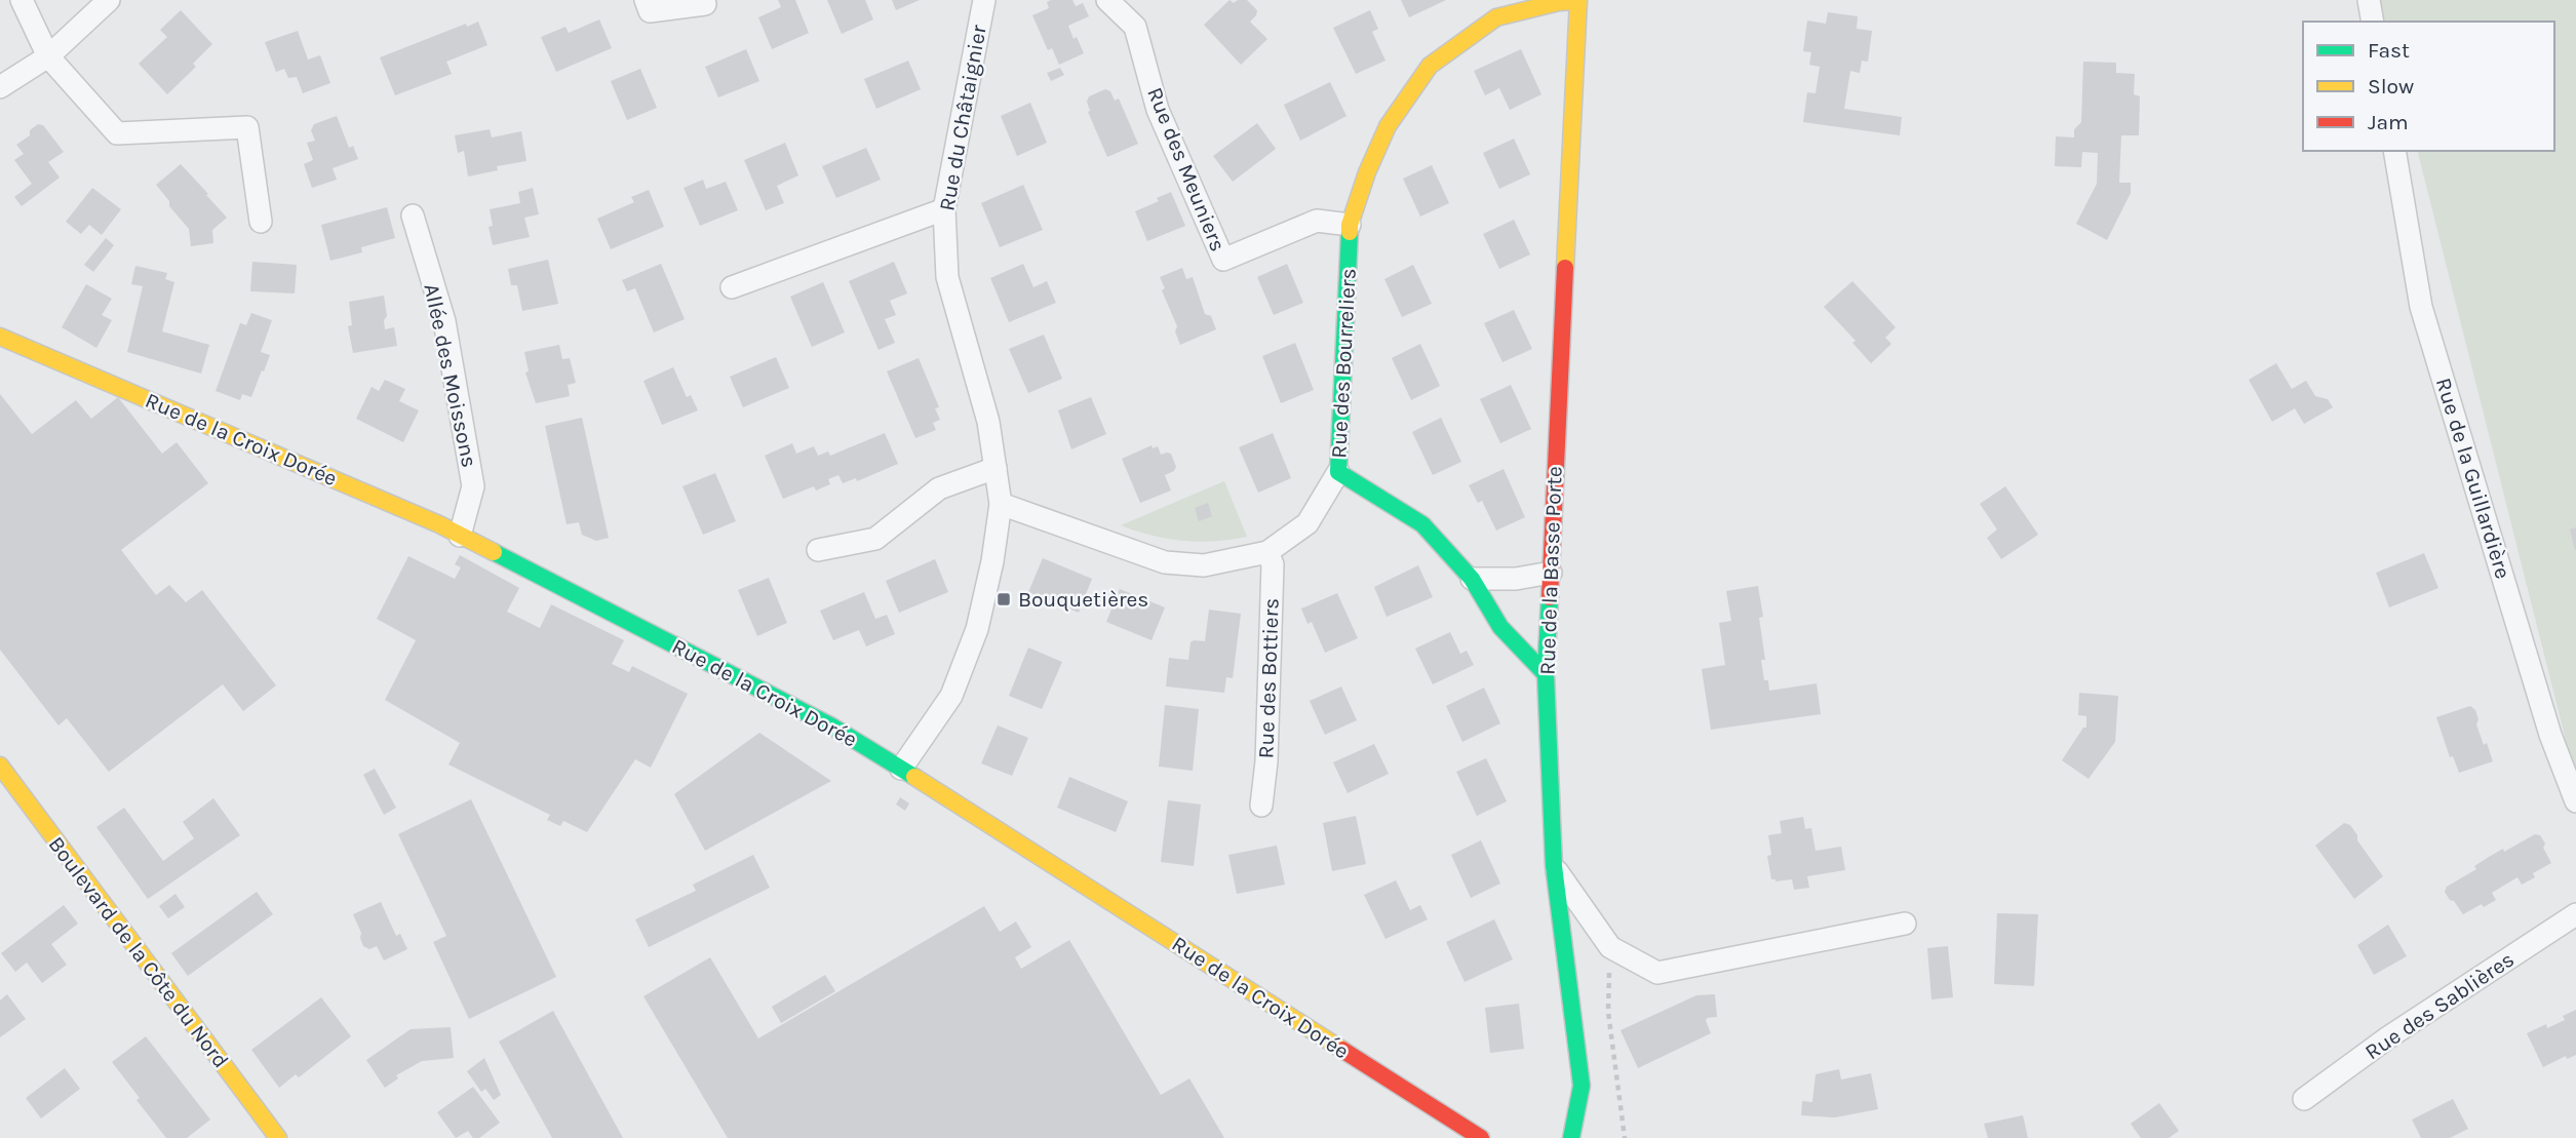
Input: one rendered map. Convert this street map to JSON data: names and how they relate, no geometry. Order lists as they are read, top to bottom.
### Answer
{
  "streets": {
    "street": [
      "Rue du Châtaignier",
      "Rue des Meuniers",
      "Rue des Bourreliers",
      "Allée des Moissons",
      "Rue de la Croix Dorée",
      "Rue de la Guillardière",
      "Rue de la Basse Porte",
      "Rue des Bottiers",
      "Boulevard de la Côte du Nord",
      "Rue des Sablières"
    ]
  },
  "crossings": [
    ["Rue du Châtaignier", "Rue de la Croix Dorée"],
    ["Rue des Meuniers", "Rue des Bourreliers"],
    ["Rue des Bourreliers", "Rue de la Basse Porte"],
    ["Allée des Moissons", "Rue de la Croix Dorée"]
  ],
  "places": {
    "transit": ["Bouquetières"]
  },
  "legend": ["Fast", "Slow", "Jam"]
}
